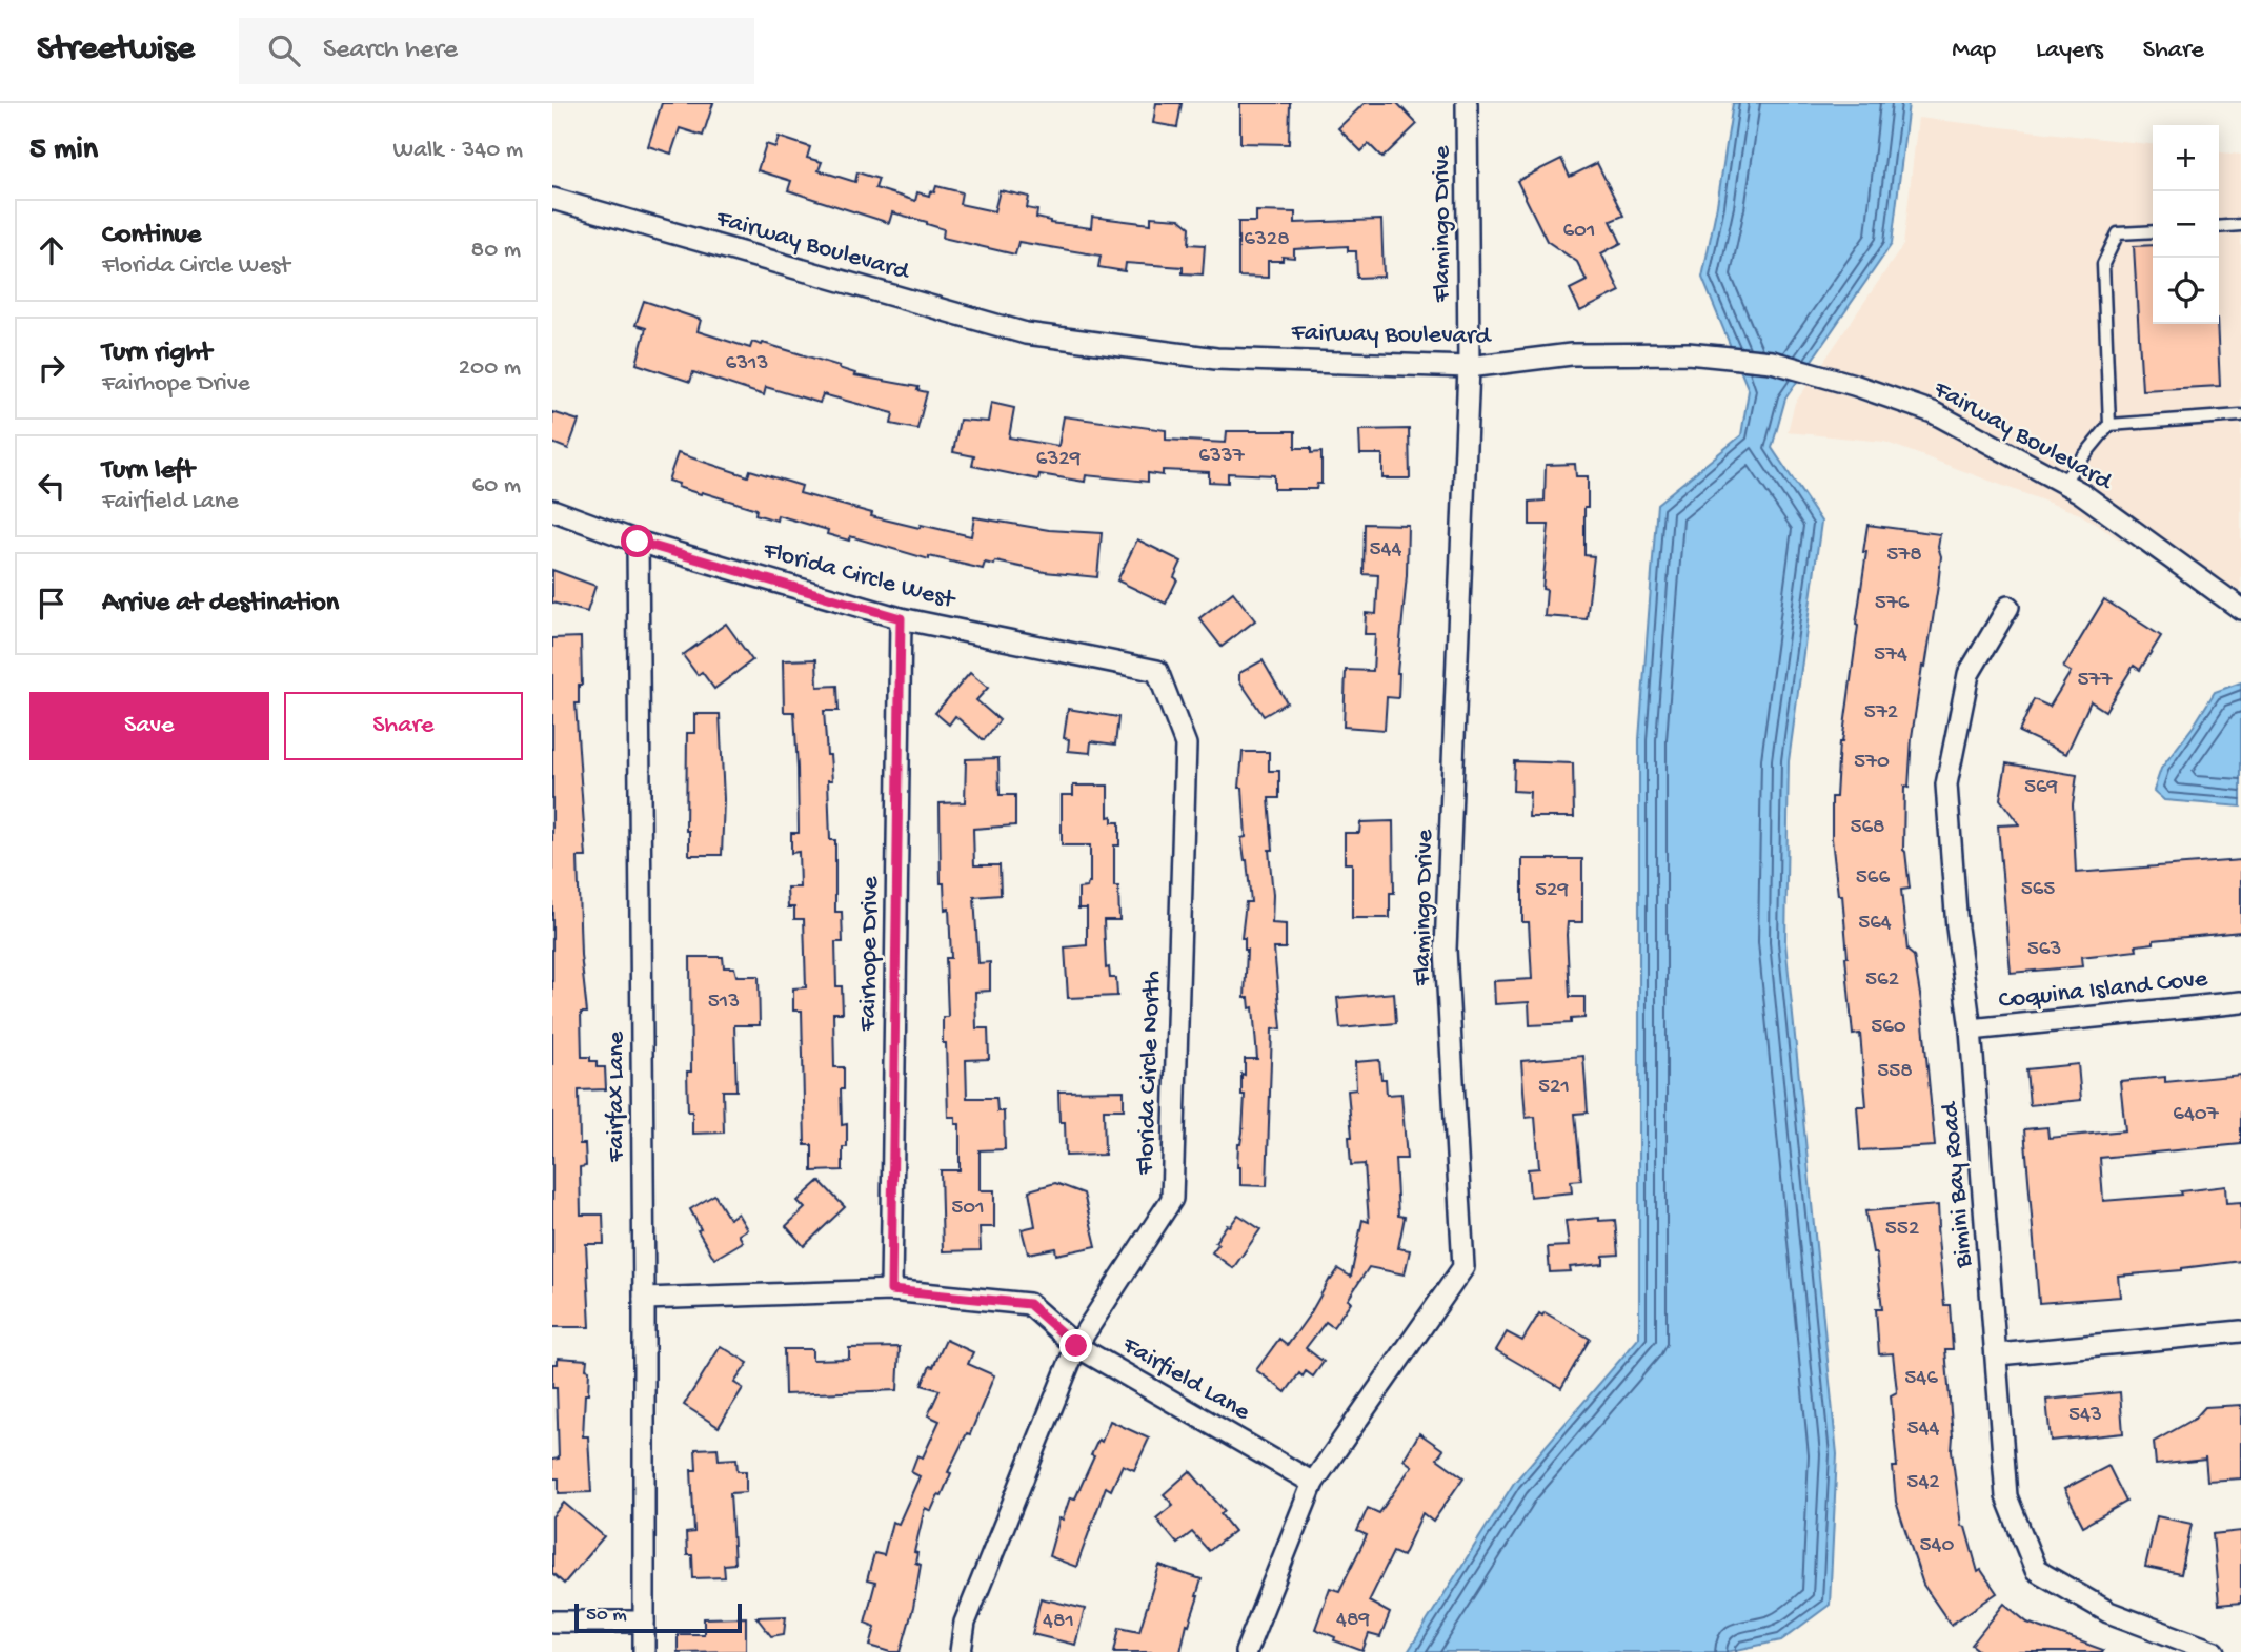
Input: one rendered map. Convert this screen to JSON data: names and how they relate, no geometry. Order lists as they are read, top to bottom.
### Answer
{
  "streets": {
    "street": [
      "Flamingo Drive",
      "Fairway Boulevard",
      "Florida Circle West",
      "Fairhope Drive",
      "Coquina Island Cove",
      "Florida Circle North",
      "Fairfax Lane",
      "Bimini Bay Road",
      "Fairfield Lane"
    ]
  },
  "crossings": [
    ["Flamingo Drive", "Fairway Boulevard"],
    ["Flamingo Drive", "Fairfield Lane"],
    ["Florida Circle West", "Fairhope Drive"],
    ["Florida Circle West", "Florida Circle North"],
    ["Florida Circle West", "Fairfax Lane"],
    ["Fairhope Drive", "Fairfield Lane"],
    ["Coquina Island Cove", "Bimini Bay Road"],
    ["Florida Circle North", "Fairfield Lane"],
    ["Fairfax Lane", "Fairfield Lane"]
  ],
  "house_numbers": [
    "601",
    "6328",
    "6313",
    "6337",
    "6329",
    "544",
    "578",
    "576",
    "574",
    "577",
    "572",
    "570",
    "569",
    "568",
    "566",
    "565",
    "529",
    "564",
    "563",
    "562",
    "513",
    "560",
    "558",
    "521",
    "6407",
    "501",
    "552",
    "546",
    "543",
    "544",
    "542",
    "540",
    "489",
    "481"
  ],
  "scale_bar": "50 m",
  "page": {
    "header": "Streetwise",
    "search": "Search here",
    "nav": ["Map", "Layers", "Share"],
    "heading": ["5 min", "Walk · 340 m"],
    "map_buttons": ["+", "−"],
    "list": [
      ["Continue", "Florida Circle West", "80 m"],
      ["Turn right", "Fairhope Drive", "200 m"],
      ["Turn left", "Fairfield Lane", "60 m"],
      "Arrive at destination"
    ],
    "buttons": ["Save", "Share"],
    "scale": "50 m"
  }
}
